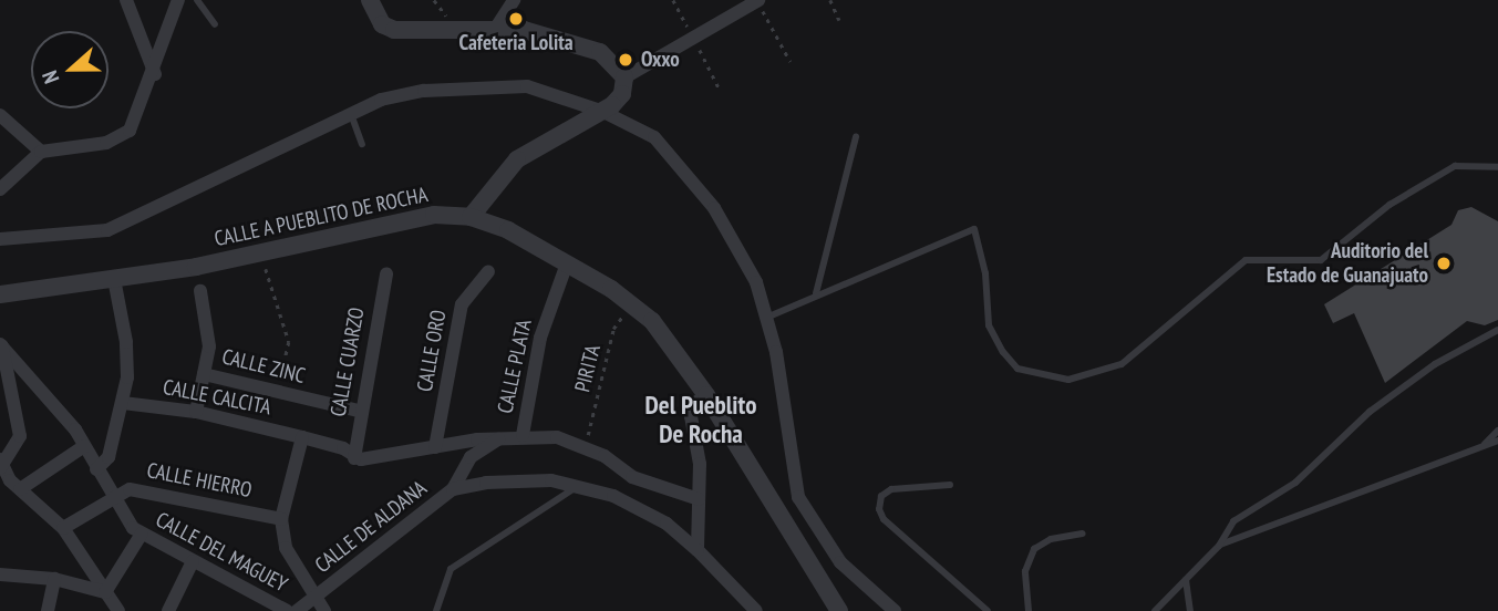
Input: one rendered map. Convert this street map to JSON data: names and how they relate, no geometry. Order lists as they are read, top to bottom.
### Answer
{
  "streets": {
    "street": [
      "CALLE A PUEBLITO DE ROCHA",
      "CALLE ORO",
      "CALLE CUARZO",
      "CALLE ZINC",
      "CALLE PLATA",
      "CALLE CALCITA",
      "CALLE HIERRO",
      "CALLE DE ALDANA",
      "CALLE DEL MAGUEY"
    ],
    "path": ["PIRITA"]
  },
  "crossings": [
    ["CALLE A PUEBLITO DE ROCHA", "CALLE PLATA"],
    ["CALLE A PUEBLITO DE ROCHA", "PIRITA"],
    ["CALLE ORO", "CALLE DE ALDANA"],
    ["CALLE CUARZO", "CALLE ZINC"],
    ["CALLE CUARZO", "CALLE DE ALDANA"],
    ["CALLE PLATA", "CALLE DE ALDANA"],
    ["PIRITA", "CALLE DE ALDANA"],
    ["CALLE CALCITA", "CALLE DE ALDANA"],
    ["CALLE HIERRO", "CALLE DE ALDANA"],
    ["CALLE HIERRO", "CALLE DEL MAGUEY"],
    ["CALLE DE ALDANA", "CALLE DEL MAGUEY"]
  ],
  "districts": ["Del Pueblito De Rocha"],
  "places": ["Cafeteria Lolita", "Oxxo", "Auditorio del Estado de Guanajuato"],
  "north": "left"
}
